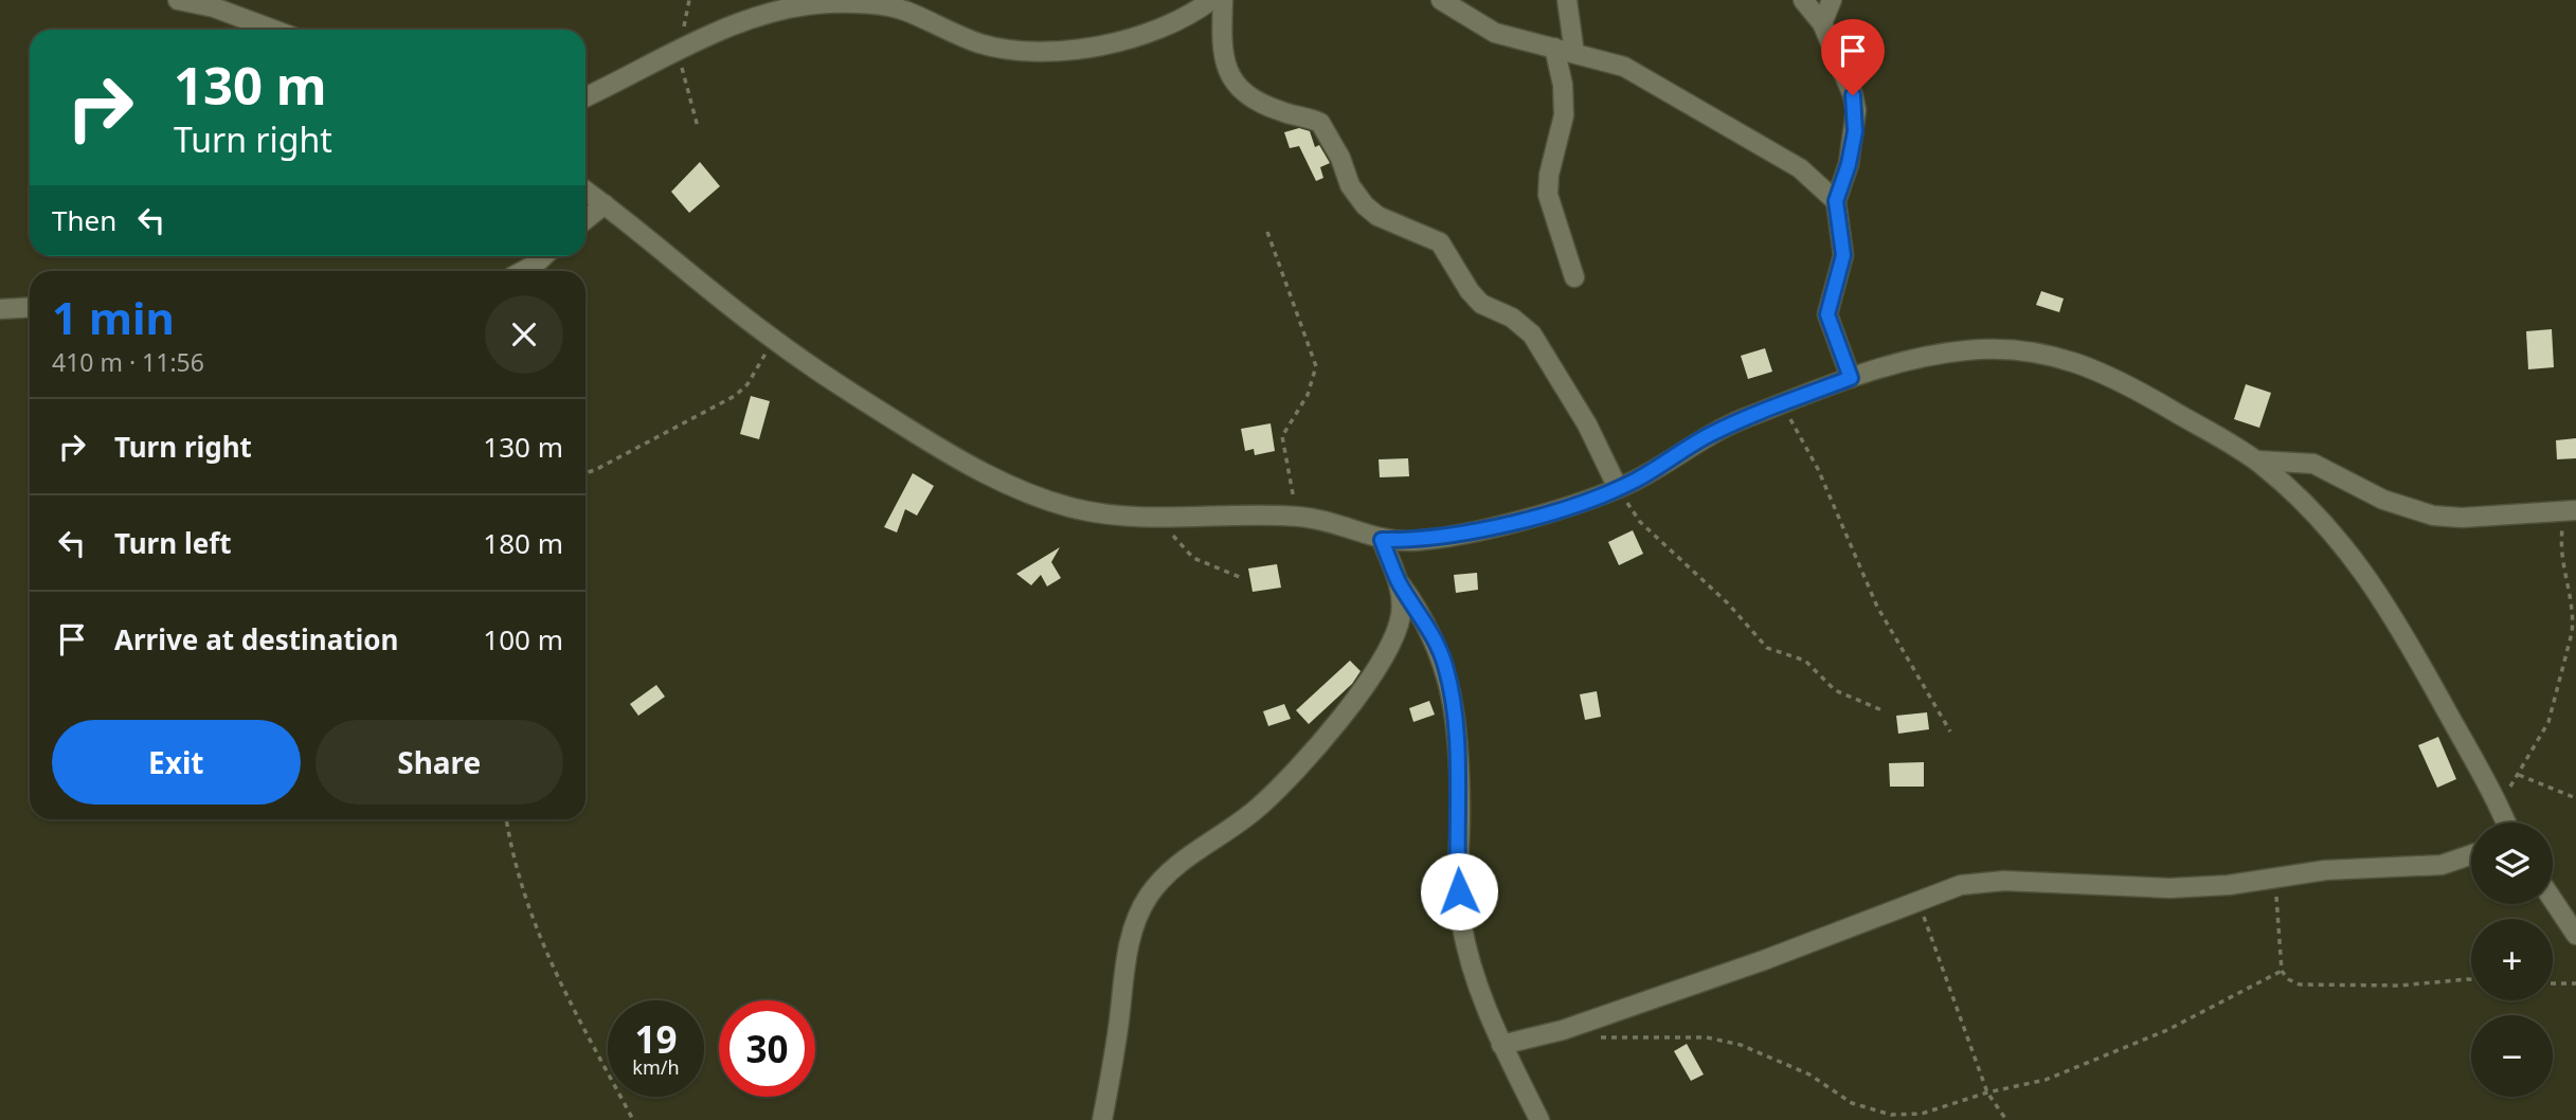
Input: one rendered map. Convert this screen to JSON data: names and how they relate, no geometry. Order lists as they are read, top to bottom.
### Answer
{
  "page": {
    "turn": ["130 m", "Turn right"],
    "then": "Then",
    "heading": ["1 min", "410 m · 11:56"],
    "list": [
      {
        "name": "Turn right",
        "value": "130 m"
      },
      {
        "name": "Turn left",
        "value": "180 m"
      },
      {
        "name": "Arrive at destination",
        "value": "100 m"
      }
    ],
    "buttons": ["Exit", "Share"],
    "map_buttons": ["+", "−"],
    "speed": "19 km/h",
    "limit": "30"
  }
}
